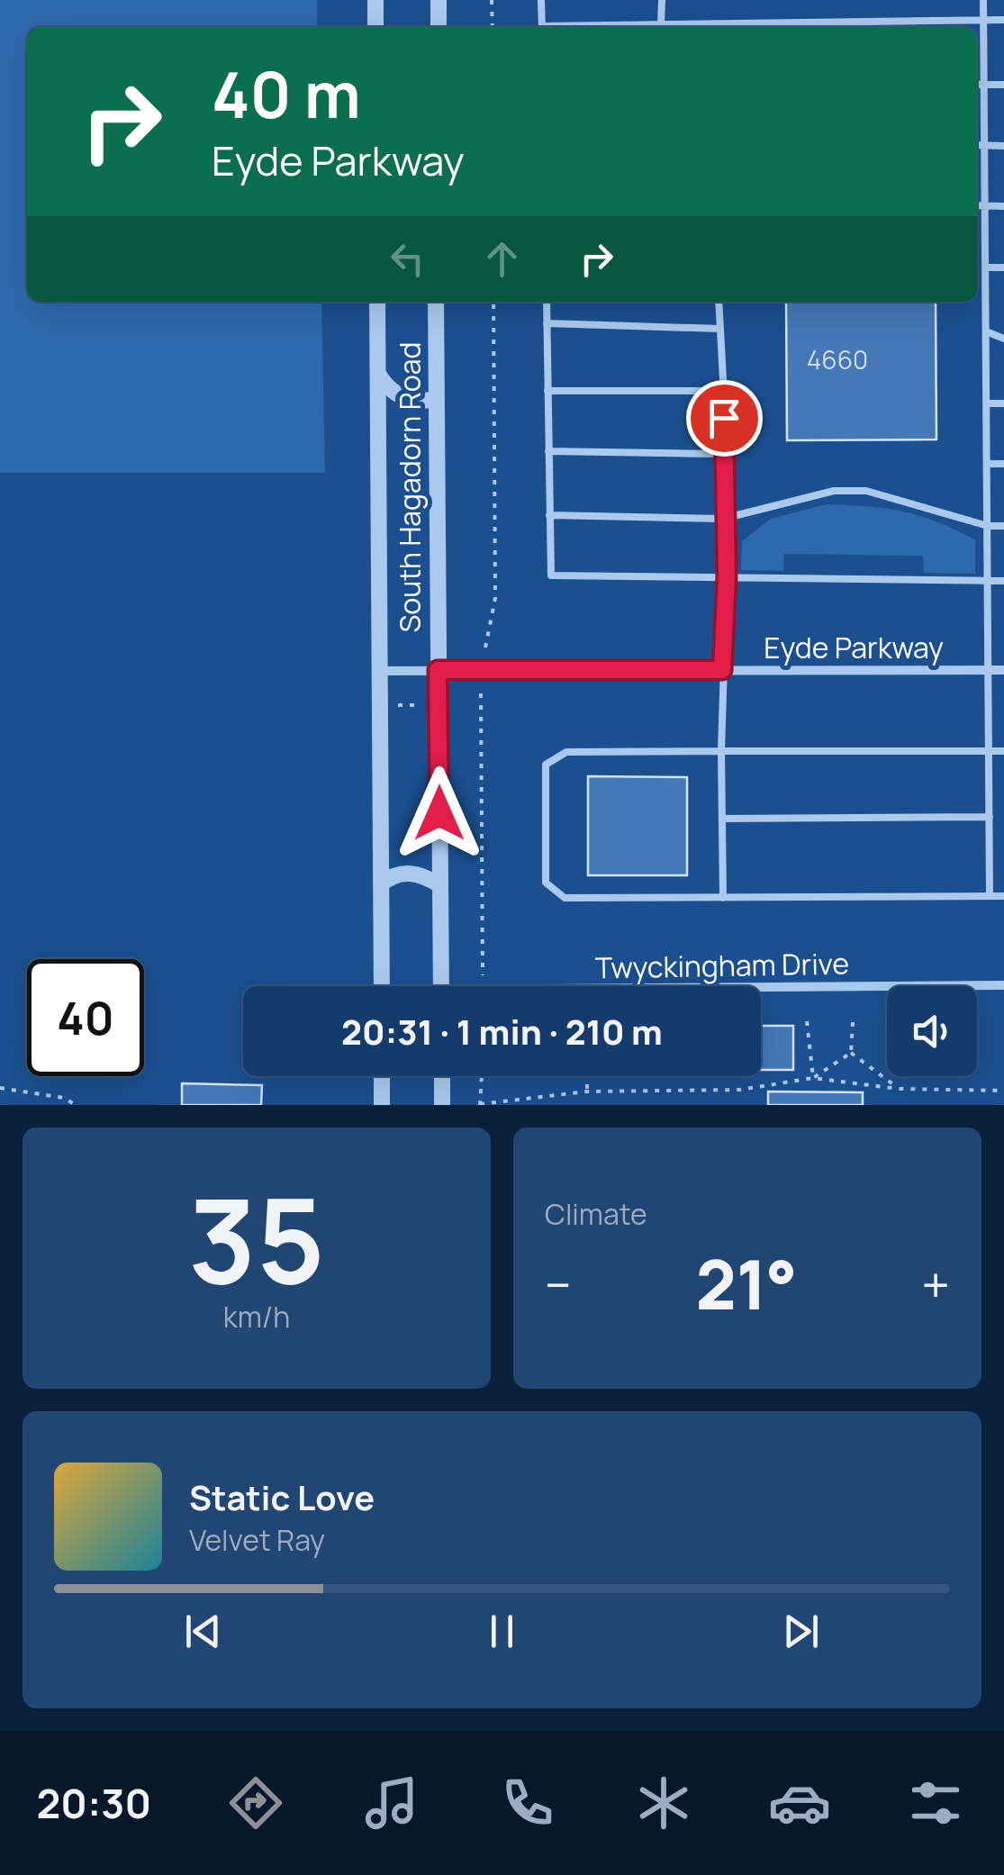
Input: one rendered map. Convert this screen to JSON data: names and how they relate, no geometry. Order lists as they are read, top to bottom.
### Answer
{
  "streets": {
    "street": ["South Hagadorn Road", "Eyde Parkway", "Twyckingham Drive"]
  },
  "crossings": [
    ["South Hagadorn Road", "Eyde Parkway"]
  ],
  "house_numbers": ["4660"],
  "page": {
    "turn": ["40 m", "Eyde Parkway"],
    "limit": "40",
    "trip": "20:31 · 1 min · 210 m",
    "tile": [
      ["35", "km/h"],
      "Climate"
    ],
    "heat": ["−", "21°", "+"],
    "song": ["Static Love", "Velvet Ray"],
    "tabs": "20:30"
  }
}
